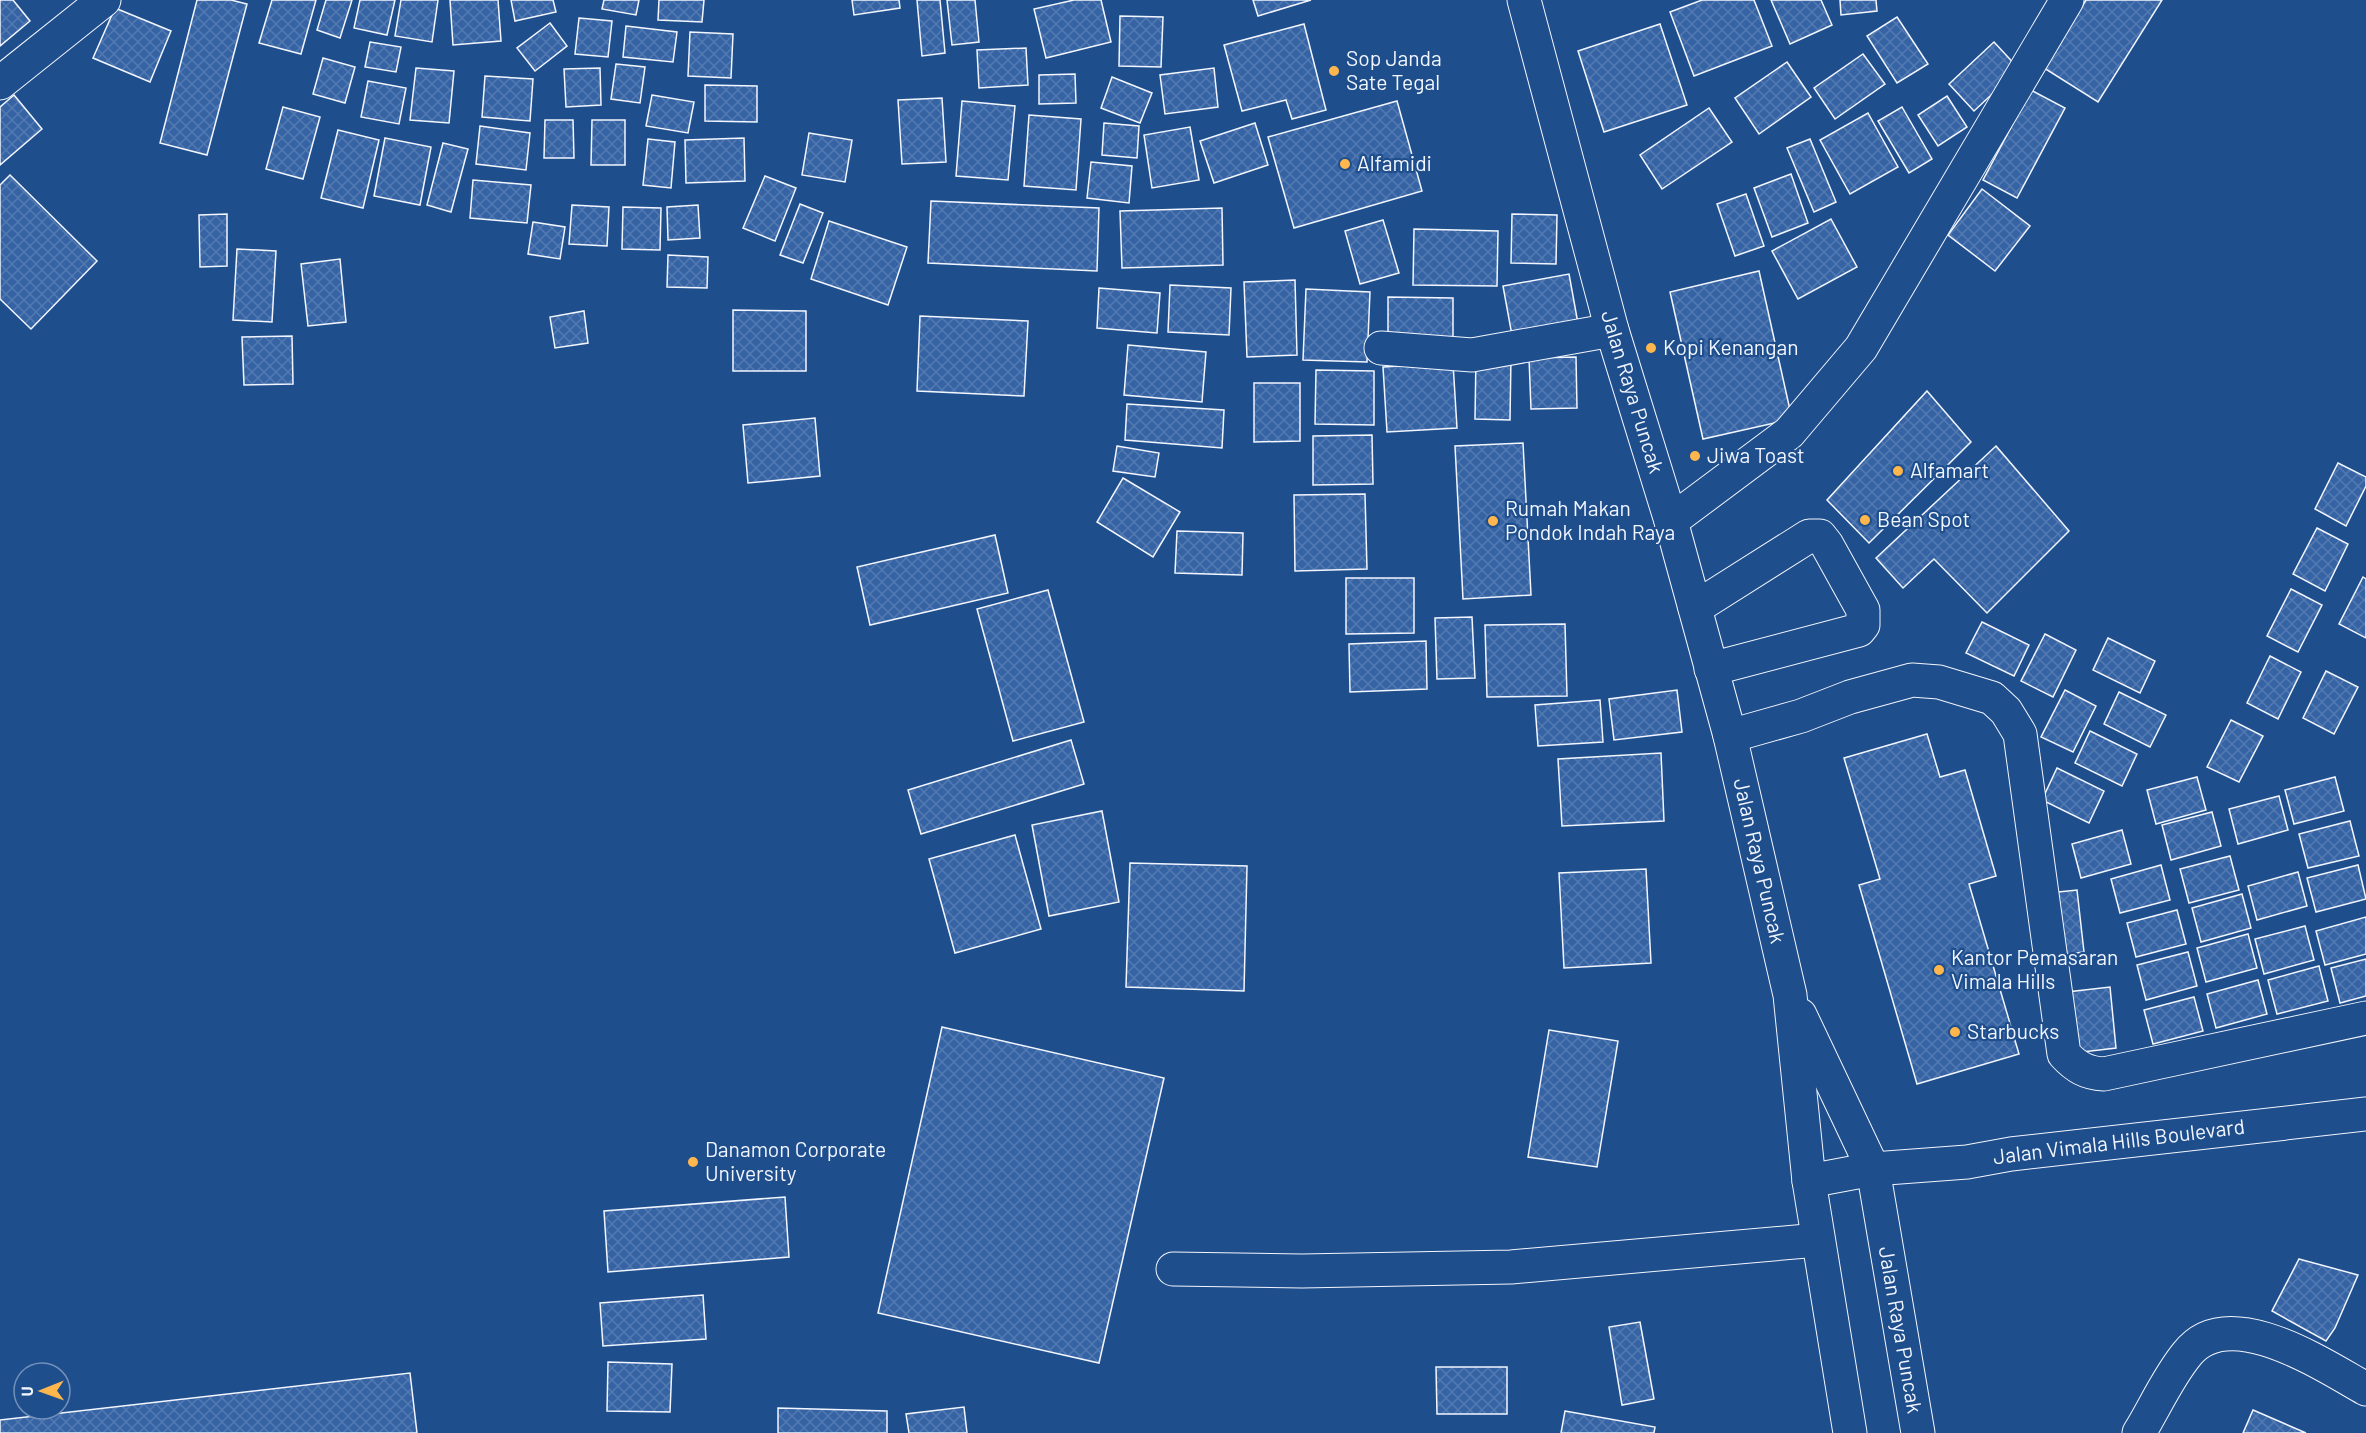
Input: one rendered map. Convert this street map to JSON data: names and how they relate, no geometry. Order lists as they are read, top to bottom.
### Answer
{
  "streets": {
    "main road": ["Jalan Raya Puncak", "Jalan Vimala Hills Boulevard"]
  },
  "crossings": [
    ["Jalan Raya Puncak", "Jalan Vimala Hills Boulevard"]
  ],
  "places": [
    "Sop Janda Sate Tegal",
    "Alfamidi",
    "Kopi Kenangan",
    "Jiwa Toast",
    "Alfamart",
    "Bean Spot",
    "Rumah Makan Pondok Indah Raya",
    "Kantor Pemasaran Vimala Hills",
    "Starbucks",
    "Danamon Corporate University"
  ],
  "north": "left"
}
